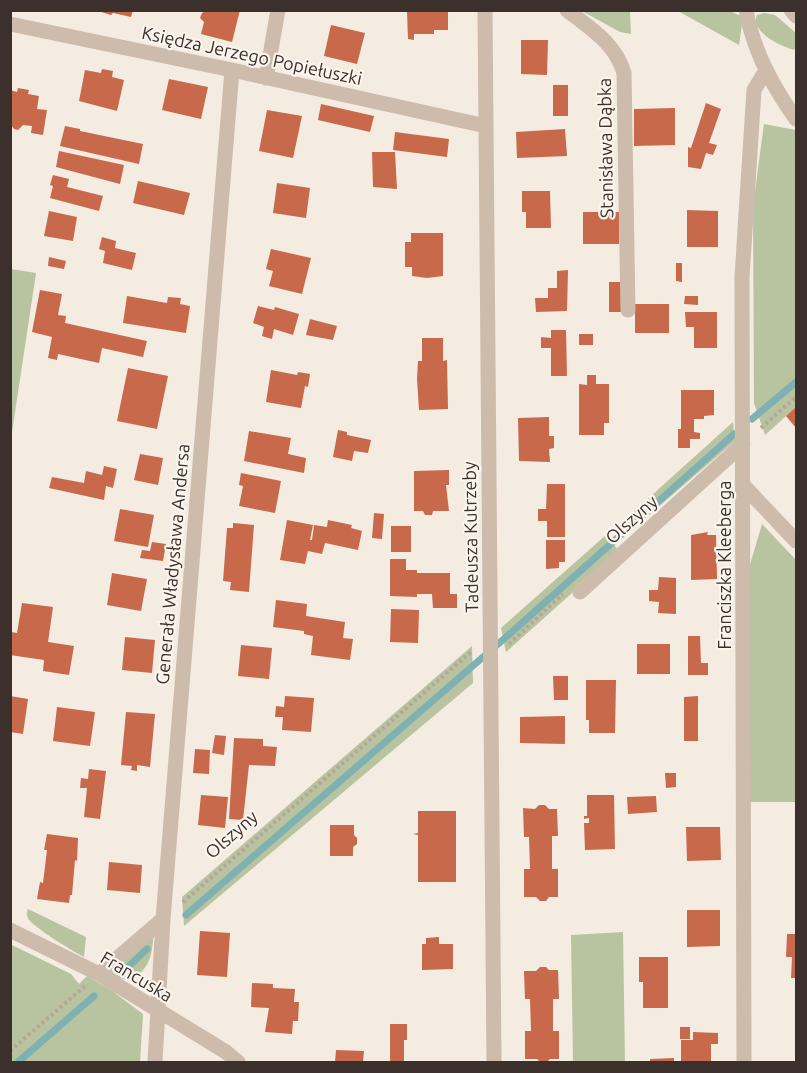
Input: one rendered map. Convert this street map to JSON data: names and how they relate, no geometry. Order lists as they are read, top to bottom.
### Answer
{
  "streets": {
    "street": [
      "Księdza Jerzego Popiełuszki",
      "Stanisława Dąbka",
      "Olszyny",
      "Tadeusza Kutrzeby",
      "Generała Władysława Andersa",
      "Franciszka Kleeberga",
      "Francuska"
    ]
  },
  "crossings": [
    ["Księdza Jerzego Popiełuszki", "Tadeusza Kutrzeby"],
    ["Księdza Jerzego Popiełuszki", "Generała Władysława Andersa"],
    ["Olszyny", "Generała Władysława Andersa"],
    ["Olszyny", "Franciszka Kleeberga"],
    ["Generała Władysława Andersa", "Francuska"]
  ]
}
